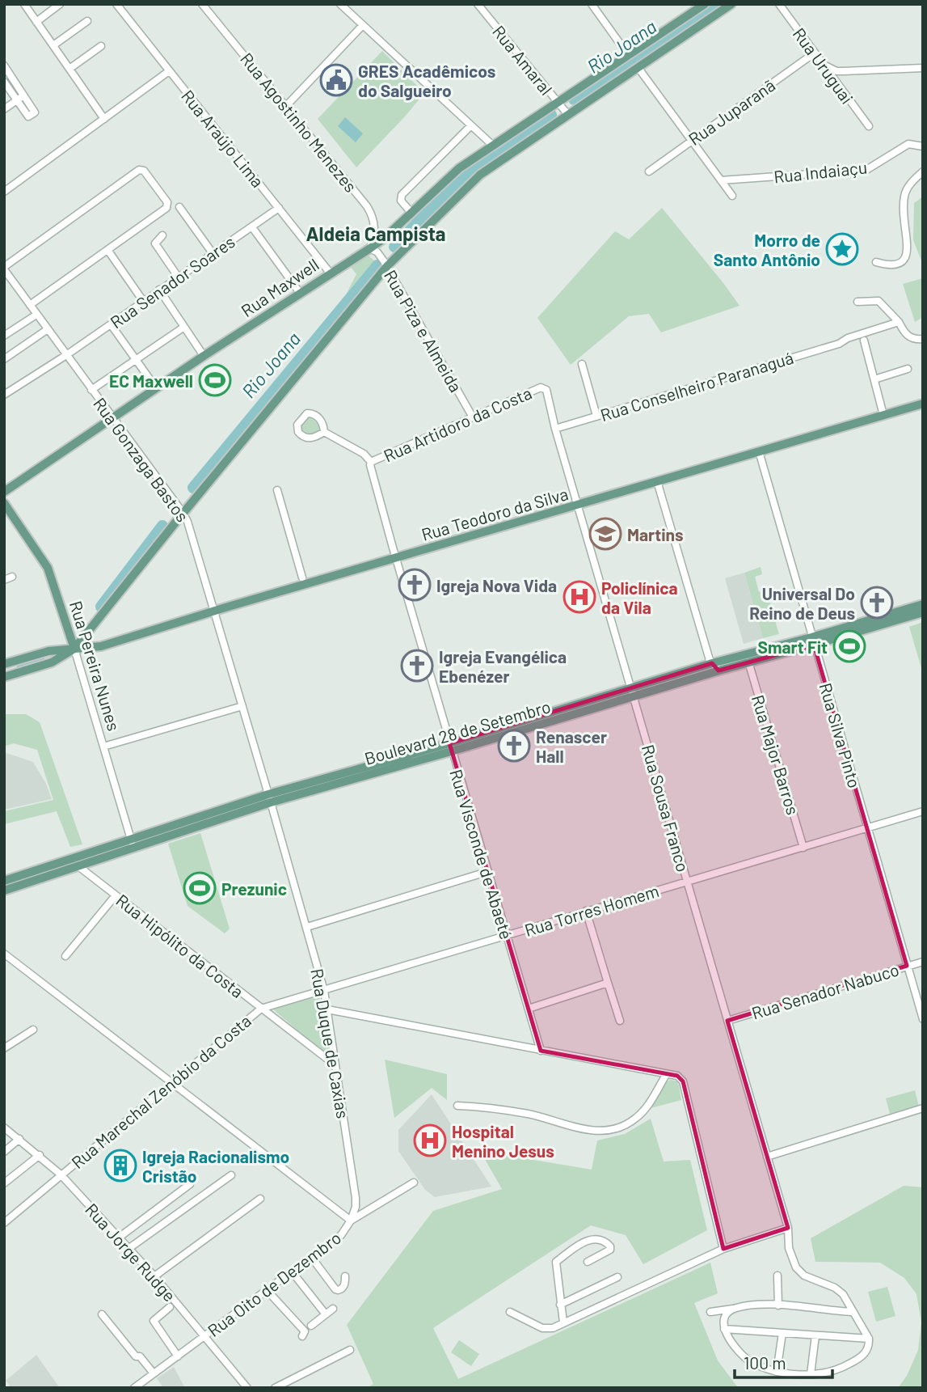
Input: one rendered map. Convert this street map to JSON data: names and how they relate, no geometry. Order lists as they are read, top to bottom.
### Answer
{
  "streets": {
    "main road": [
      "Rua Maxwell",
      "Rua Teodoro da Silva",
      "Rua Pereira Nunes",
      "Boulevard 28 de Setembro"
    ],
    "street": [
      "Rua Amaral",
      "Rua Uruguai",
      "Rua Juparanã",
      "Rua Agostinho Menezes",
      "Rua Araújo Lima",
      "Rua Indaiaçu",
      "Rua Senador Soares",
      "Rua Piza e Almeida",
      "Rua Conselheiro Paranaguá",
      "Rua Artidoro da Costa",
      "Rua Gonzaga Bastos",
      "Rua Silva Pinto",
      "Rua Major Barros",
      "Rua Sousa Franco",
      "Rua Visconde de Abaeté",
      "Rua Torres Homem",
      "Rua Hipólito da Costa",
      "Rua Senador Nabuco",
      "Rua Duque de Caxias",
      "Rua Marechal Zenóbio da Costa",
      "Rua Jorge Rudge",
      "Rua Oito de Dezembro"
    ]
  },
  "crossings": [
    ["Rua Amaral", "Rua Maxwell"],
    ["Rua Uruguai", "Rua Juparanã"],
    ["Rua Agostinho Menezes", "Rua Maxwell"],
    ["Rua Agostinho Menezes", "Rua Piza e Almeida"],
    ["Rua Araújo Lima", "Rua Senador Soares"],
    ["Rua Araújo Lima", "Rua Maxwell"],
    ["Rua Senador Soares", "Rua Gonzaga Bastos"],
    ["Rua Maxwell", "Rua Piza e Almeida"],
    ["Rua Maxwell", "Rua Gonzaga Bastos"],
    ["Rua Piza e Almeida", "Rua Artidoro da Costa"],
    ["Rua Conselheiro Paranaguá", "Rua Sousa Franco"],
    ["Rua Artidoro da Costa", "Rua Sousa Franco"],
    ["Rua Artidoro da Costa", "Rua Visconde de Abaeté"],
    ["Rua Gonzaga Bastos", "Rua Teodoro da Silva"],
    ["Rua Gonzaga Bastos", "Boulevard 28 de Setembro"],
    ["Rua Gonzaga Bastos", "Rua Duque de Caxias"],
    ["Rua Teodoro da Silva", "Rua Pereira Nunes"],
    ["Rua Teodoro da Silva", "Rua Silva Pinto"],
    ["Rua Teodoro da Silva", "Rua Sousa Franco"],
    ["Rua Teodoro da Silva", "Rua Visconde de Abaeté"],
    ["Rua Pereira Nunes", "Boulevard 28 de Setembro"],
    ["Boulevard 28 de Setembro", "Rua Silva Pinto"],
    ["Boulevard 28 de Setembro", "Rua Major Barros"],
    ["Boulevard 28 de Setembro", "Rua Sousa Franco"],
    ["Boulevard 28 de Setembro", "Rua Visconde de Abaeté"],
    ["Boulevard 28 de Setembro", "Rua Hipólito da Costa"],
    ["Boulevard 28 de Setembro", "Rua Duque de Caxias"],
    ["Rua Silva Pinto", "Rua Torres Homem"],
    ["Rua Silva Pinto", "Rua Senador Nabuco"],
    ["Rua Major Barros", "Rua Torres Homem"],
    ["Rua Sousa Franco", "Rua Torres Homem"],
    ["Rua Sousa Franco", "Rua Senador Nabuco"],
    ["Rua Visconde de Abaeté", "Rua Torres Homem"],
    ["Rua Torres Homem", "Rua Hipólito da Costa"],
    ["Rua Torres Homem", "Rua Duque de Caxias"],
    ["Rua Torres Homem", "Rua Marechal Zenóbio da Costa"],
    ["Rua Hipólito da Costa", "Rua Duque de Caxias"],
    ["Rua Hipólito da Costa", "Rua Marechal Zenóbio da Costa"],
    ["Rua Duque de Caxias", "Rua Oito de Dezembro"],
    ["Rua Marechal Zenóbio da Costa", "Rua Jorge Rudge"],
    ["Rua Jorge Rudge", "Rua Oito de Dezembro"]
  ],
  "districts": ["Aldeia Campista"],
  "water": ["Rio Joana"],
  "places": {
    "public building": ["GRES Acadêmicos do Salgueiro"],
    "place": ["Morro de Santo Antônio"],
    "sports": ["EC Maxwell", "Smart Fit", "Prezunic"],
    "school or university": ["Martins"],
    "church": [
      "Igreja Nova Vida",
      "Universal Do Reino de Deus",
      "Igreja Evangélica Ebenézer",
      "Renascer Hall"
    ],
    "hospital": ["Policlínica da Vila", "Hospital Menino Jesus"],
    "building": ["Igreja Racionalismo Cristão"]
  },
  "scale_bar": "100 m"
}
